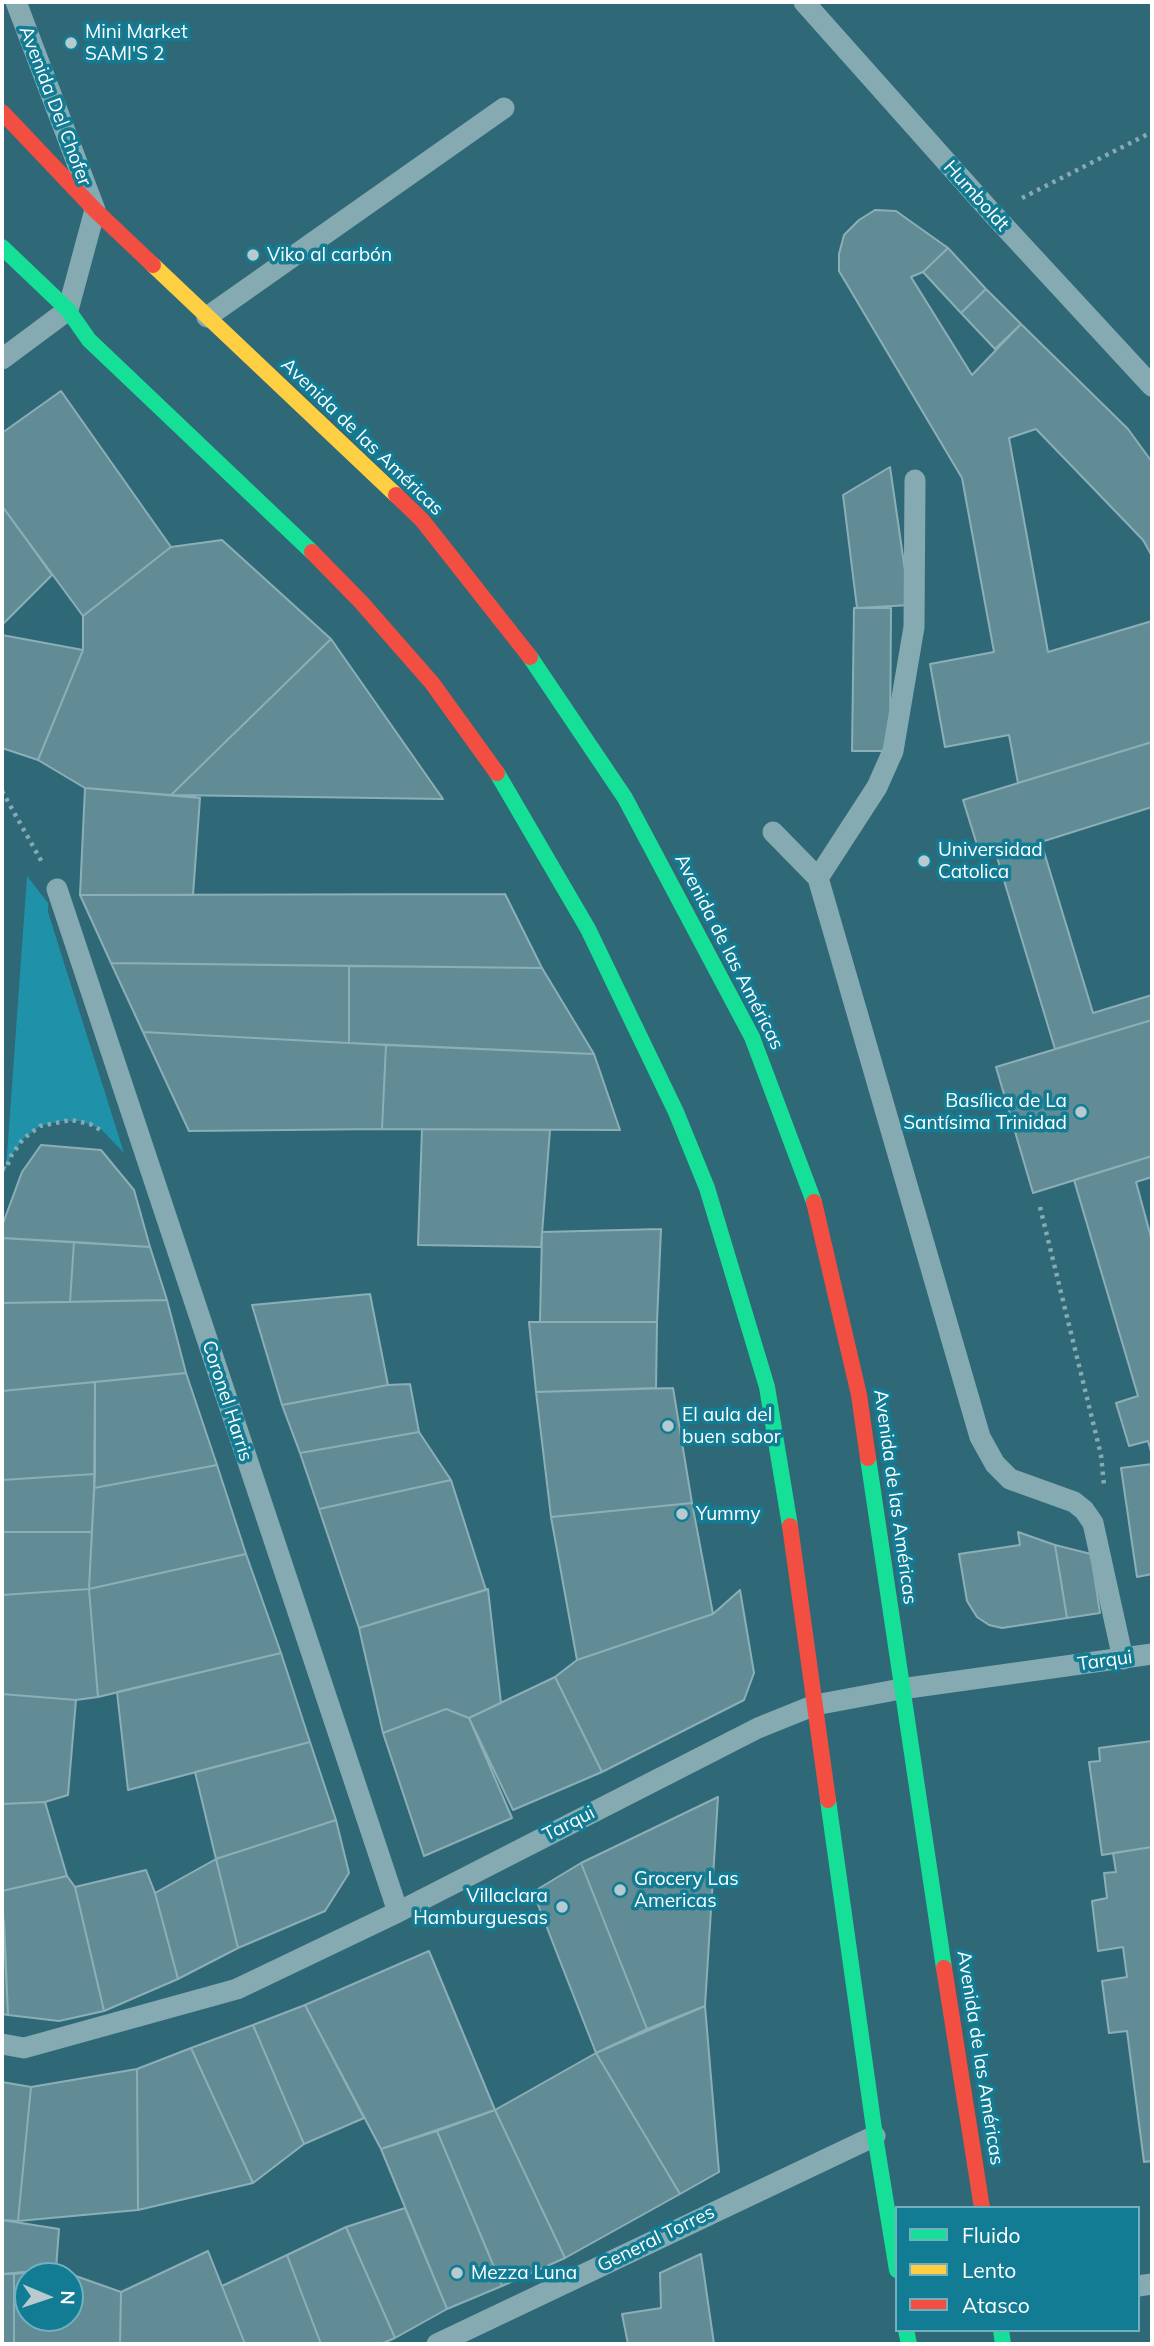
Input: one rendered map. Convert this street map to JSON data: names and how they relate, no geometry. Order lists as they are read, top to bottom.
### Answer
{
  "streets": {
    "main road": ["Avenida de las Américas"],
    "street": [
      "Avenida Del Chofer",
      "Humboldt",
      "Coronel Harris",
      "Tarqui",
      "General Torres"
    ]
  },
  "crossings": [
    ["Avenida Del Chofer", "Avenida de las Américas"],
    ["Avenida de las Américas", "Tarqui"],
    ["Coronel Harris", "Tarqui"]
  ],
  "places": [
    "Mini Market SAMI'S 2",
    "Viko al carbón",
    "Universidad Catolica",
    "Basílica de La Santísima Trinidad",
    "El aula del buen sabor",
    "Yummy",
    "Grocery Las Americas",
    "Villaclara Hamburguesas",
    "Mezza Luna"
  ],
  "legend": ["Fluido", "Lento", "Atasco"],
  "north": "right"
}
